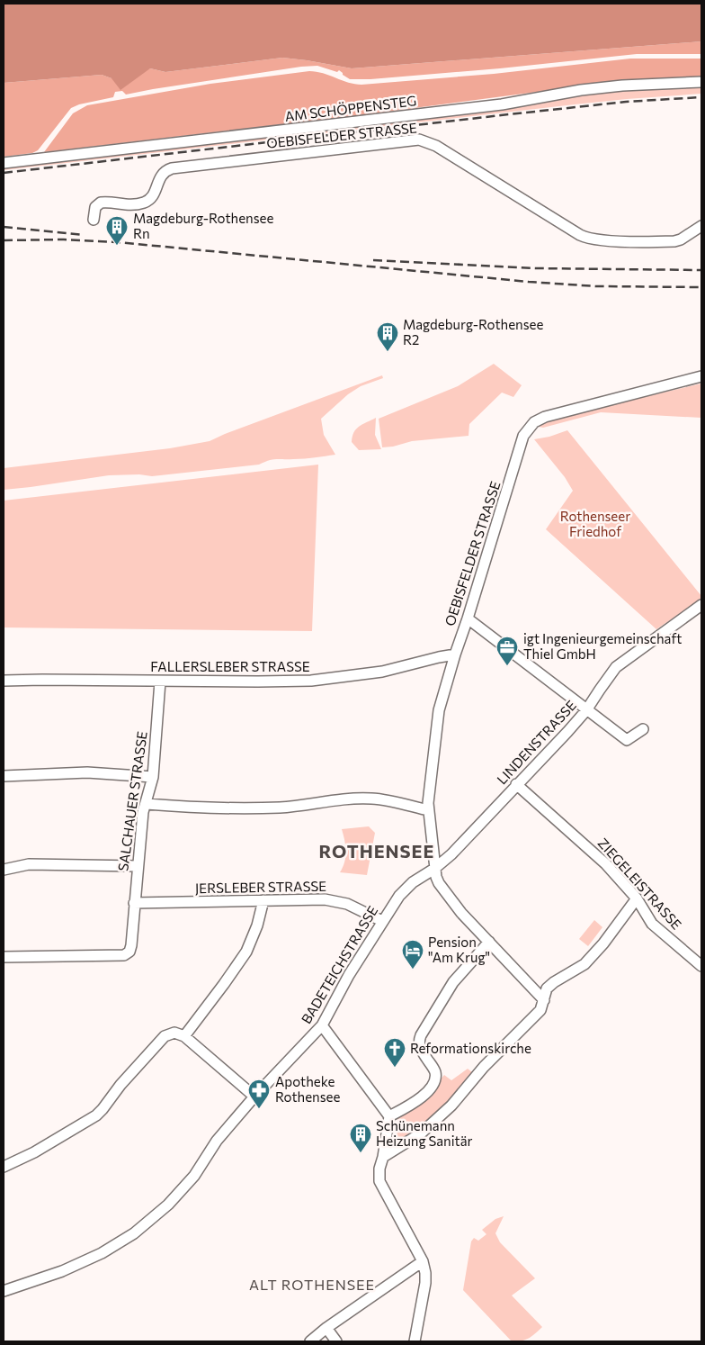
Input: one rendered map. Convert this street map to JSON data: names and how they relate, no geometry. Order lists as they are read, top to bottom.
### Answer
{
  "streets": {
    "street": [
      "AM SCHÖPPENSTEG",
      "OEBISFELDER STRASSE",
      "FALLERSLEBER STRASSE",
      "LINDENSTRASSE",
      "SALCHAUER STRASSE",
      "ZIEGELEISTRASSE",
      "JERSLEBER STRASSE",
      "BADETEICHSTRASSE"
    ]
  },
  "crossings": [
    ["OEBISFELDER STRASSE", "FALLERSLEBER STRASSE"],
    ["OEBISFELDER STRASSE", "LINDENSTRASSE"],
    ["OEBISFELDER STRASSE", "BADETEICHSTRASSE"],
    ["FALLERSLEBER STRASSE", "SALCHAUER STRASSE"],
    ["LINDENSTRASSE", "ZIEGELEISTRASSE"],
    ["LINDENSTRASSE", "BADETEICHSTRASSE"],
    ["SALCHAUER STRASSE", "JERSLEBER STRASSE"],
    ["JERSLEBER STRASSE", "BADETEICHSTRASSE"]
  ],
  "districts": ["ROTHENSEE", "ALT ROTHENSEE"],
  "parks": ["Rothenseer Friedhof"],
  "places": {
    "building": ["Magdeburg-Rothensee Rn", "Magdeburg-Rothensee R2", "Schünemann Heizung Sanitär"],
    "office": ["igt Ingenieurgemeinschaft Thiel GmbH"],
    "hotel": ["Pension \"Am Krug\""],
    "church": ["Reformationskirche"],
    "pharmacy": ["Apotheke Rothensee"]
  }
}
